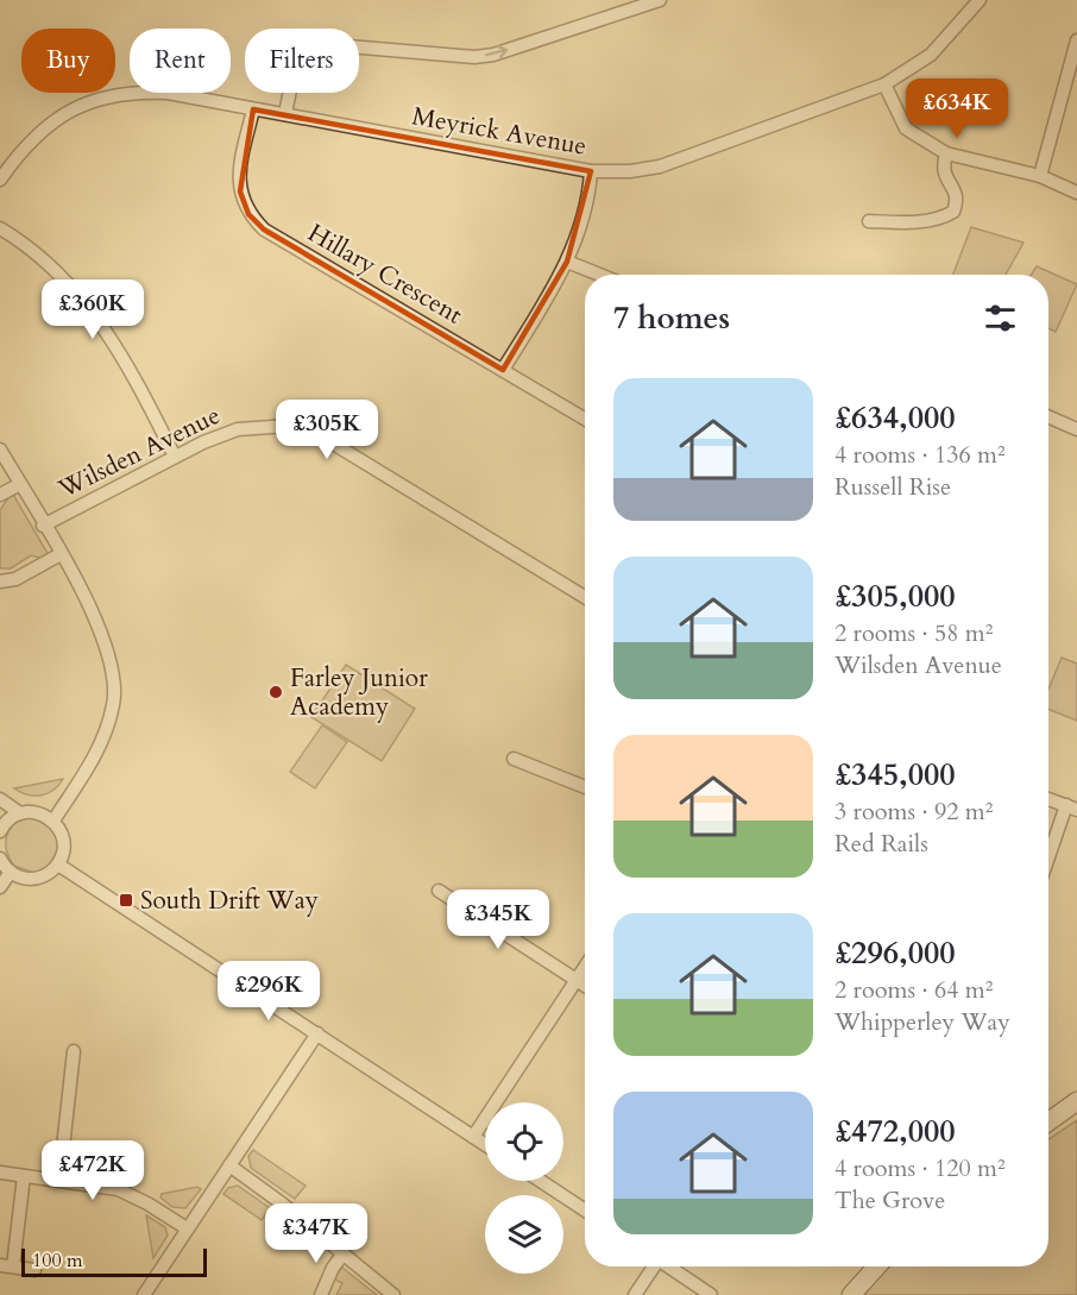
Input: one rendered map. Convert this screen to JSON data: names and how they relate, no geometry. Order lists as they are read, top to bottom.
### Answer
{
  "streets": {
    "street": ["Meyrick Avenue", "Hillary Crescent", "Wilsden Avenue"]
  },
  "crossings": [
    ["Meyrick Avenue", "Hillary Crescent"]
  ],
  "places": {
    "other": ["Farley Junior Academy"],
    "transit": ["South Drift Way"]
  },
  "scale_bar": "100 m",
  "page": {
    "chip": ["Buy", "Rent", "Filters"],
    "price": [
      "£634K",
      "£360K",
      "£305K",
      "£345K",
      "£296K",
      "£472K",
      "£347K"
    ],
    "heading": "7 homes",
    "list": [
      {
        "name": "£634,000",
        "note": "4 rooms · 136 m² · Russell Rise"
      },
      {
        "name": "£305,000",
        "note": "2 rooms · 58 m² · Wilsden Avenue"
      },
      {
        "name": "£345,000",
        "note": "3 rooms · 92 m² · Red Rails"
      },
      {
        "name": "£296,000",
        "note": "2 rooms · 64 m² · Whipperley Way"
      },
      {
        "name": "£472,000",
        "note": "4 rooms · 120 m² · The Grove"
      }
    ],
    "scale": "100 m"
  }
}
